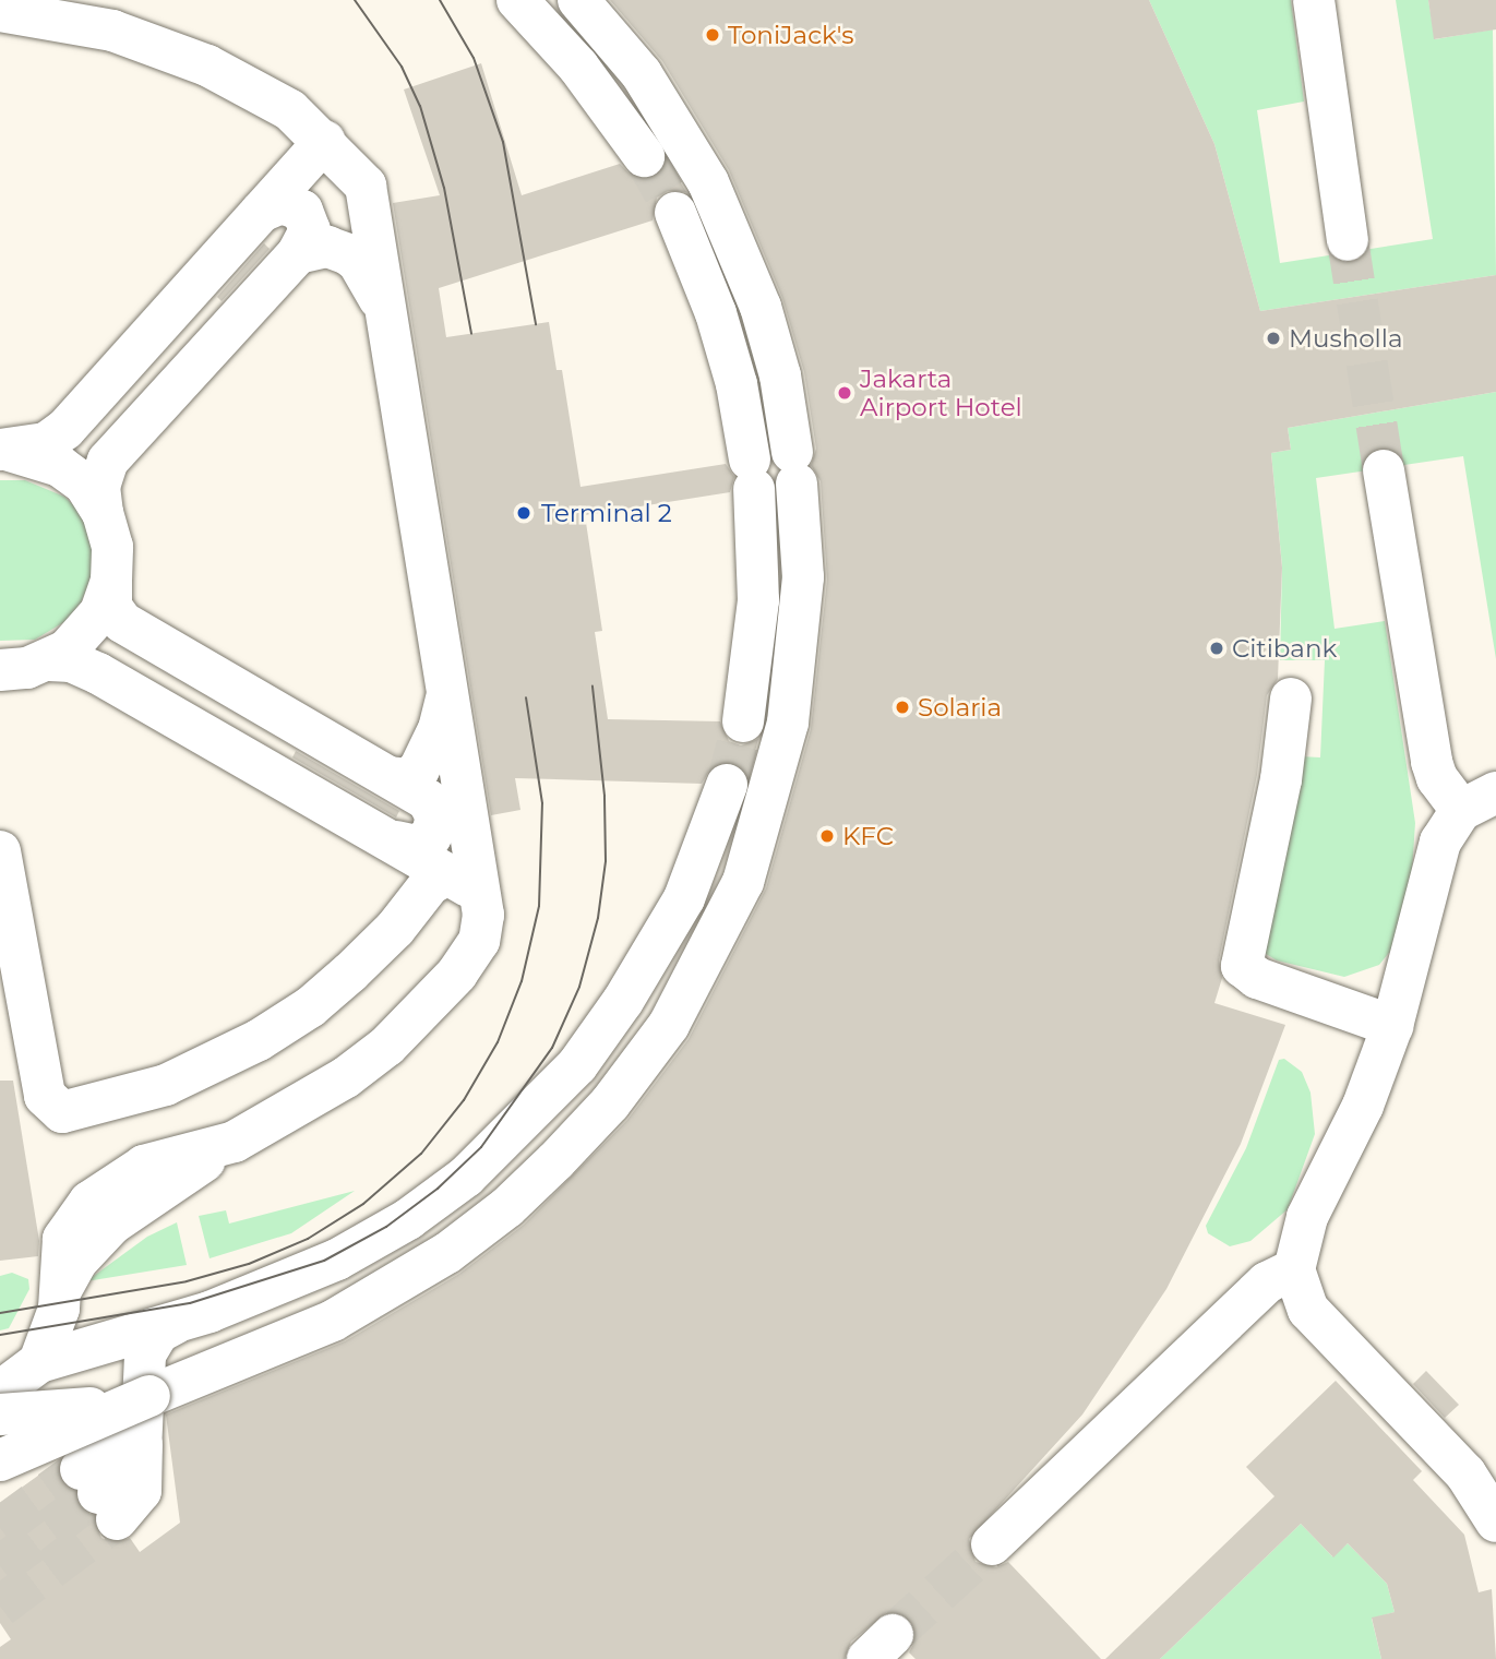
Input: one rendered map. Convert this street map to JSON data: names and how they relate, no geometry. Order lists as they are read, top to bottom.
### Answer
{
  "places": [
    "ToniJack's",
    "Musholla",
    "Jakarta Airport Hotel",
    "Terminal 2",
    "Citibank",
    "Solaria",
    "KFC"
  ]
}
